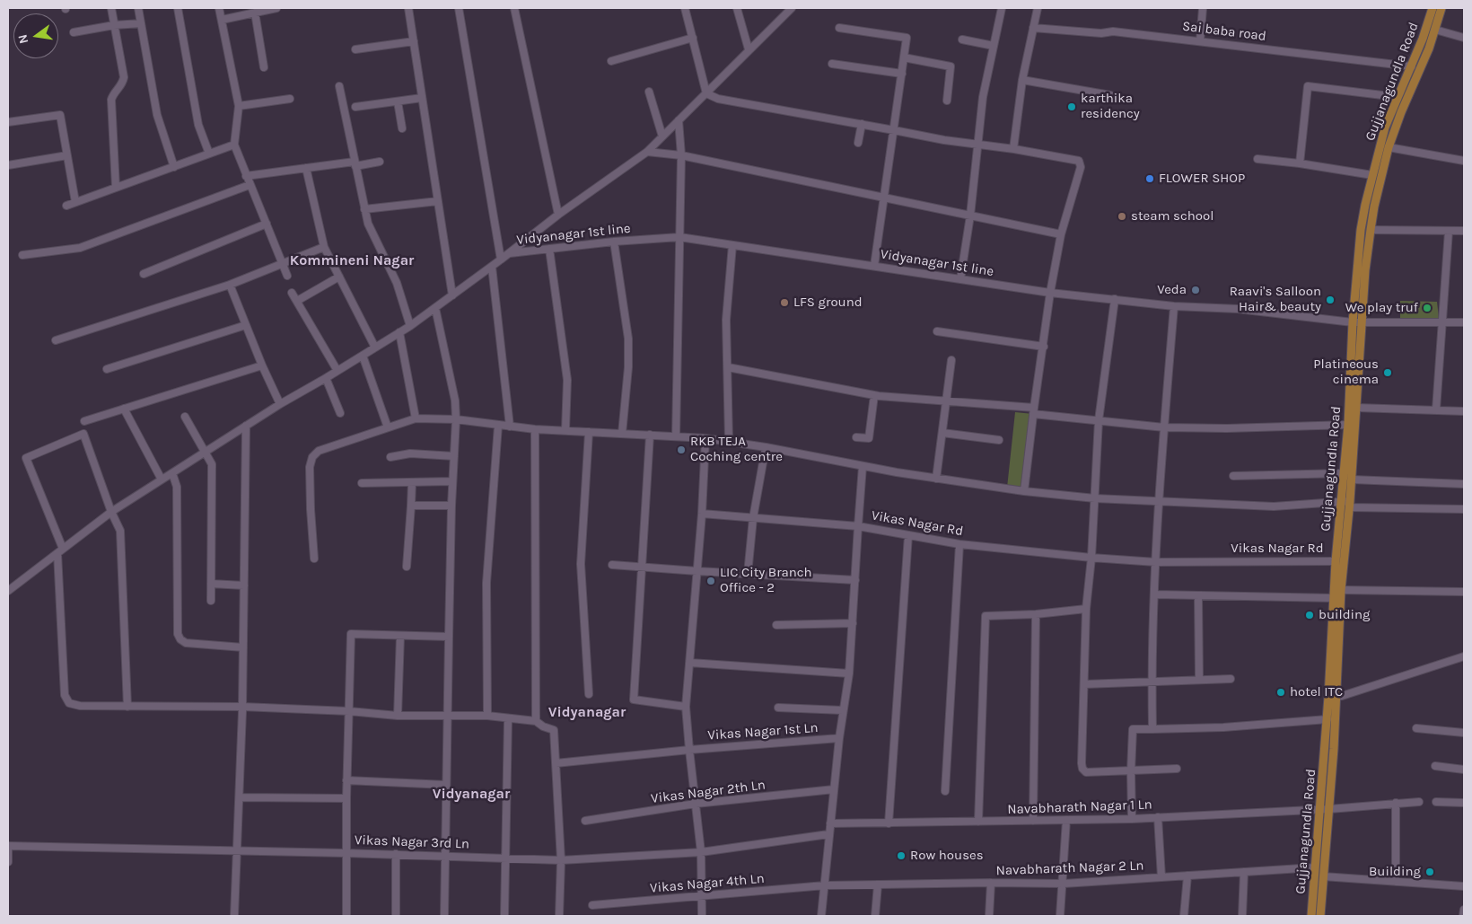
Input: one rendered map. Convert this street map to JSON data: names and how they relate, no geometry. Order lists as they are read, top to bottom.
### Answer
{
  "streets": {
    "main road": ["Gujjanagundla Road"],
    "street": [
      "Sai baba road",
      "Vidyanagar 1st line",
      "Vikas Nagar Rd",
      "Vikas Nagar 1st Ln",
      "Vikas Nagar 2th Ln",
      "Navabharath Nagar 1 Ln",
      "Vikas Nagar 3rd Ln",
      "Navabharath Nagar 2 Ln",
      "Vikas Nagar 4th Ln"
    ]
  },
  "crossings": [
    ["Sai baba road", "Gujjanagundla Road"],
    ["Gujjanagundla Road", "Vidyanagar 1st line"],
    ["Gujjanagundla Road", "Vikas Nagar Rd"],
    ["Gujjanagundla Road", "Navabharath Nagar 1 Ln"],
    ["Gujjanagundla Road", "Navabharath Nagar 2 Ln"],
    ["Vikas Nagar Rd", "Vikas Nagar 1st Ln"],
    ["Vikas Nagar Rd", "Vikas Nagar 2th Ln"],
    ["Vikas Nagar Rd", "Navabharath Nagar 1 Ln"],
    ["Vikas Nagar Rd", "Vikas Nagar 3rd Ln"],
    ["Vikas Nagar Rd", "Navabharath Nagar 2 Ln"],
    ["Vikas Nagar Rd", "Vikas Nagar 4th Ln"],
    ["Navabharath Nagar 2 Ln", "Vikas Nagar 4th Ln"]
  ],
  "districts": ["Kommineni Nagar", "Vidyanagar", "Vidyanagar"],
  "places": [
    "karthika residency",
    "FLOWER SHOP",
    "steam school",
    "Veda",
    "Raavi's Salloon Hair& beauty",
    "LFS ground",
    "We play truf",
    "Platineous cinema",
    "RKB TEJA Coching centre",
    "LIC City Branch Office - 2",
    "building",
    "hotel ITC",
    "Row houses",
    "Building"
  ],
  "north": "left"
}
